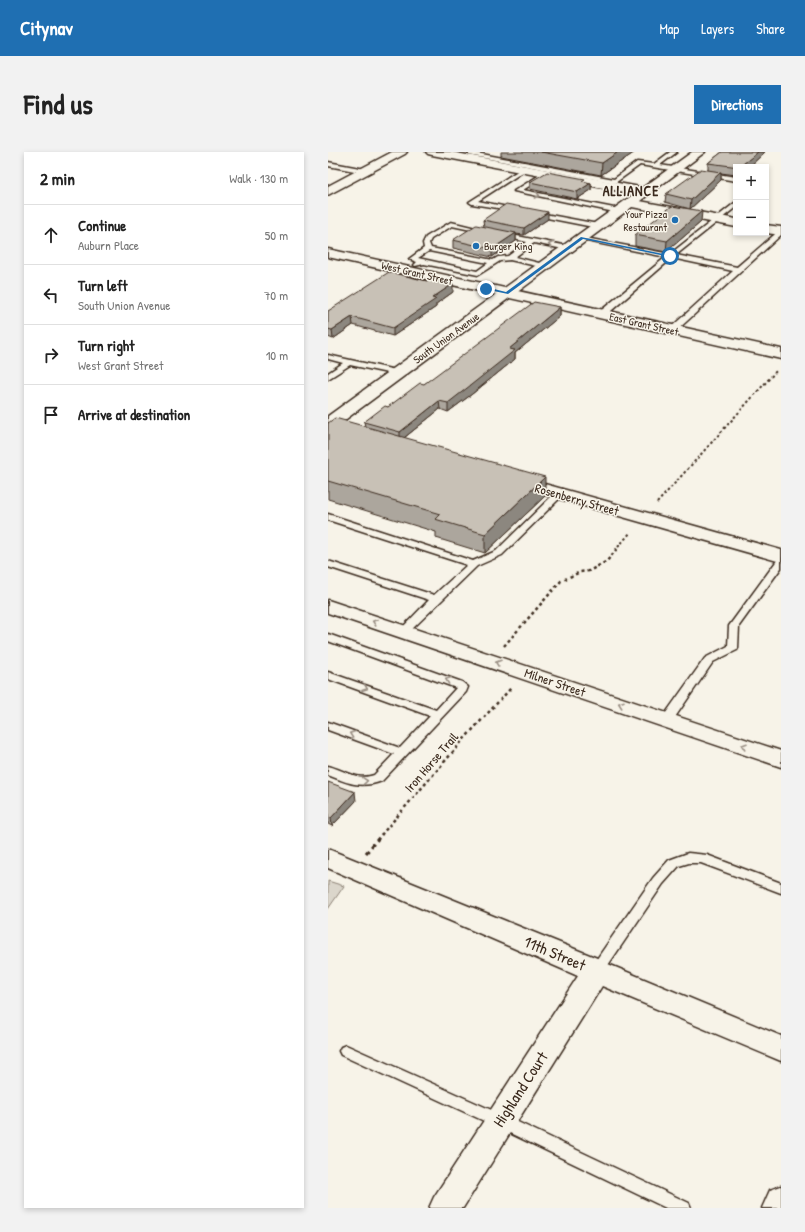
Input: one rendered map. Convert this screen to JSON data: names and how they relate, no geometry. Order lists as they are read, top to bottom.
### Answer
{
  "streets": {
    "street": [
      "West Grant Street",
      "East Grant Street",
      "South Union Avenue",
      "Rosenberry Street",
      "Milner Street",
      "11th Street",
      "Highland Court"
    ],
    "path": ["Iron Horse Trail"]
  },
  "crossings": [
    ["West Grant Street", "East Grant Street"],
    ["West Grant Street", "South Union Avenue"],
    ["East Grant Street", "South Union Avenue"],
    ["Milner Street", "Iron Horse Trail"],
    ["Iron Horse Trail", "11th Street"],
    ["11th Street", "Highland Court"]
  ],
  "one_way": ["Milner Street"],
  "districts": ["ALLIANCE"],
  "places": ["Your Pizza Restaurant", "Burger King"],
  "page": {
    "header": "Citynav",
    "nav": ["Map", "Layers", "Share"],
    "title": "Find us",
    "buttons": "Directions",
    "heading": ["2 min", "Walk · 130 m"],
    "map_buttons": ["+", "−"],
    "list": [
      ["Continue", "Auburn Place", "50 m"],
      ["Turn left", "South Union Avenue", "70 m"],
      ["Turn right", "West Grant Street", "10 m"],
      "Arrive at destination"
    ]
  }
}
